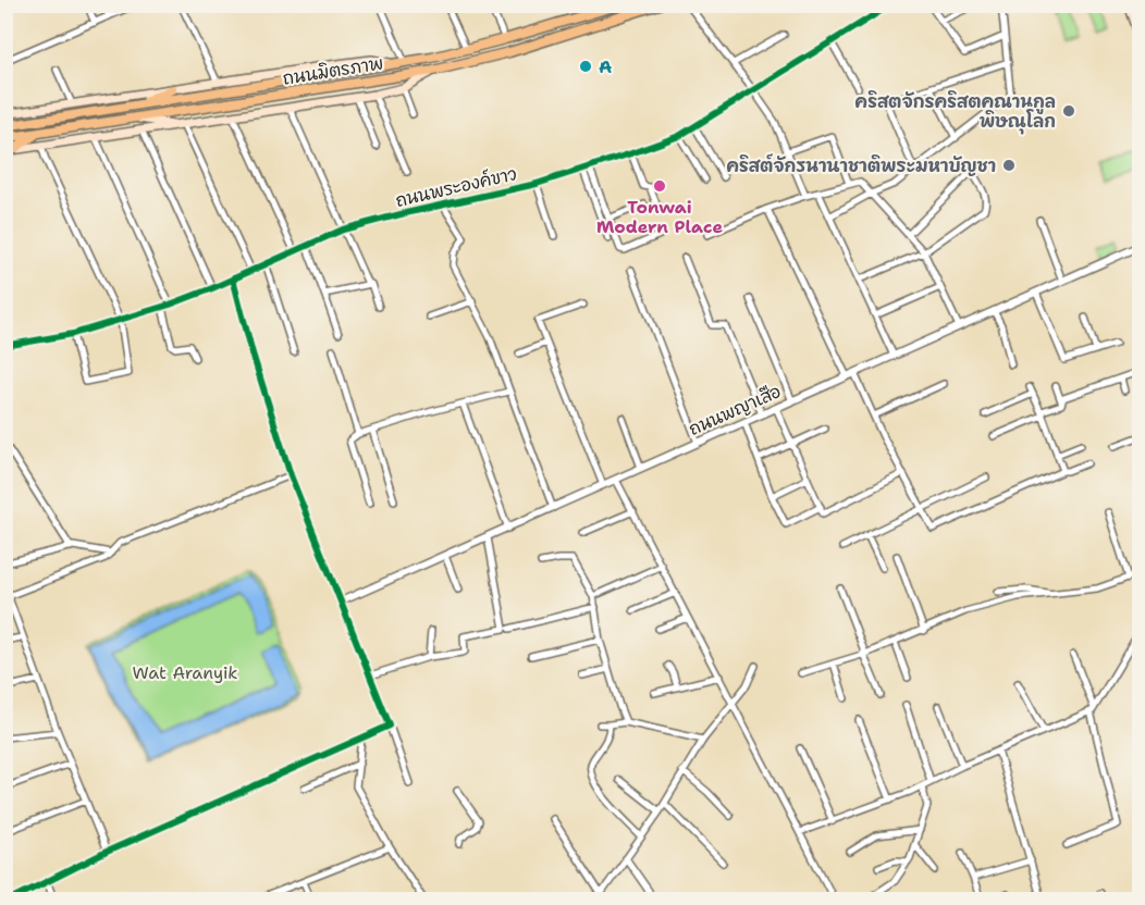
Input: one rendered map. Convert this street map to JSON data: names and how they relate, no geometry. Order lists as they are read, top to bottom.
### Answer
{
  "streets": {
    "main road": ["ถนนมิตรภาพ"],
    "street": ["ถนนพระองค์ขาว", "ถนนพญาเสือ"]
  },
  "parks": ["Wat Aranyik"],
  "places": [
    "A",
    "คริสตจักรคริสตคุณานุกูล พิษณุโลก",
    "คริสต์จักรนานาชาติพระมหาบัญชา",
    "Tonwai Modern Place"
  ]
}
